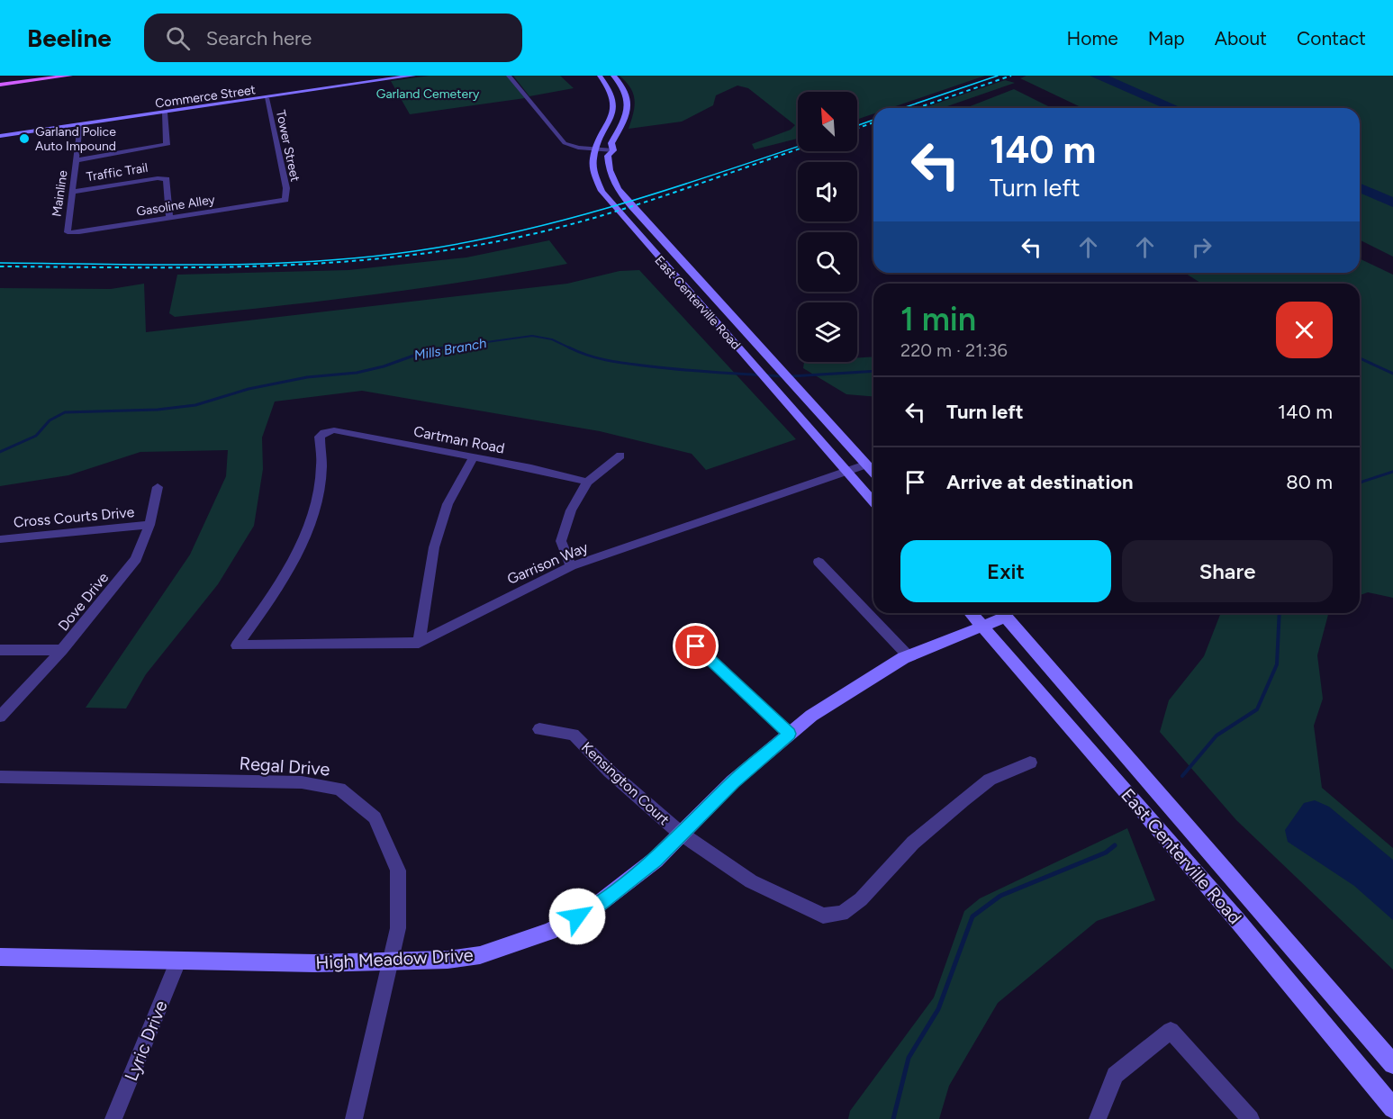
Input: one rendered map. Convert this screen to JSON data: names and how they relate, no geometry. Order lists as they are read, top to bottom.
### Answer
{
  "streets": {
    "main road": ["Commerce Street", "East Centerville Road", "High Meadow Drive"],
    "street": [
      "Tower Street",
      "Traffic Trail",
      "Mainline",
      "Gasoline Alley",
      "Cartman Road",
      "Cross Courts Drive",
      "Garrison Way",
      "Dove Drive",
      "Regal Drive",
      "Kensington Court",
      "Lyric Drive"
    ]
  },
  "crossings": [
    ["Commerce Street", "Tower Street"],
    ["Commerce Street", "Mainline"],
    ["Tower Street", "Gasoline Alley"],
    ["Traffic Trail", "Mainline"],
    ["Traffic Trail", "Gasoline Alley"],
    ["Mainline", "Gasoline Alley"],
    ["East Centerville Road", "Garrison Way"],
    ["East Centerville Road", "High Meadow Drive"],
    ["Cartman Road", "Garrison Way"],
    ["Cross Courts Drive", "Dove Drive"],
    ["Regal Drive", "High Meadow Drive"],
    ["Kensington Court", "High Meadow Drive"],
    ["High Meadow Drive", "Lyric Drive"]
  ],
  "water": ["Mills Branch"],
  "parks": ["Garland Cemetery"],
  "places": ["Garland Police Auto Impound"],
  "north": "top left",
  "page": {
    "header": "Beeline",
    "search": "Search here",
    "nav": [
      "Home",
      "Map",
      "About",
      "Contact"
    ],
    "turn": ["140 m", "Turn left"],
    "heading": ["1 min", "220 m · 21:36"],
    "list": [
      {
        "name": "Turn left",
        "value": "140 m"
      },
      {
        "name": "Arrive at destination",
        "value": "80 m"
      }
    ],
    "buttons": ["Exit", "Share"]
  }
}
